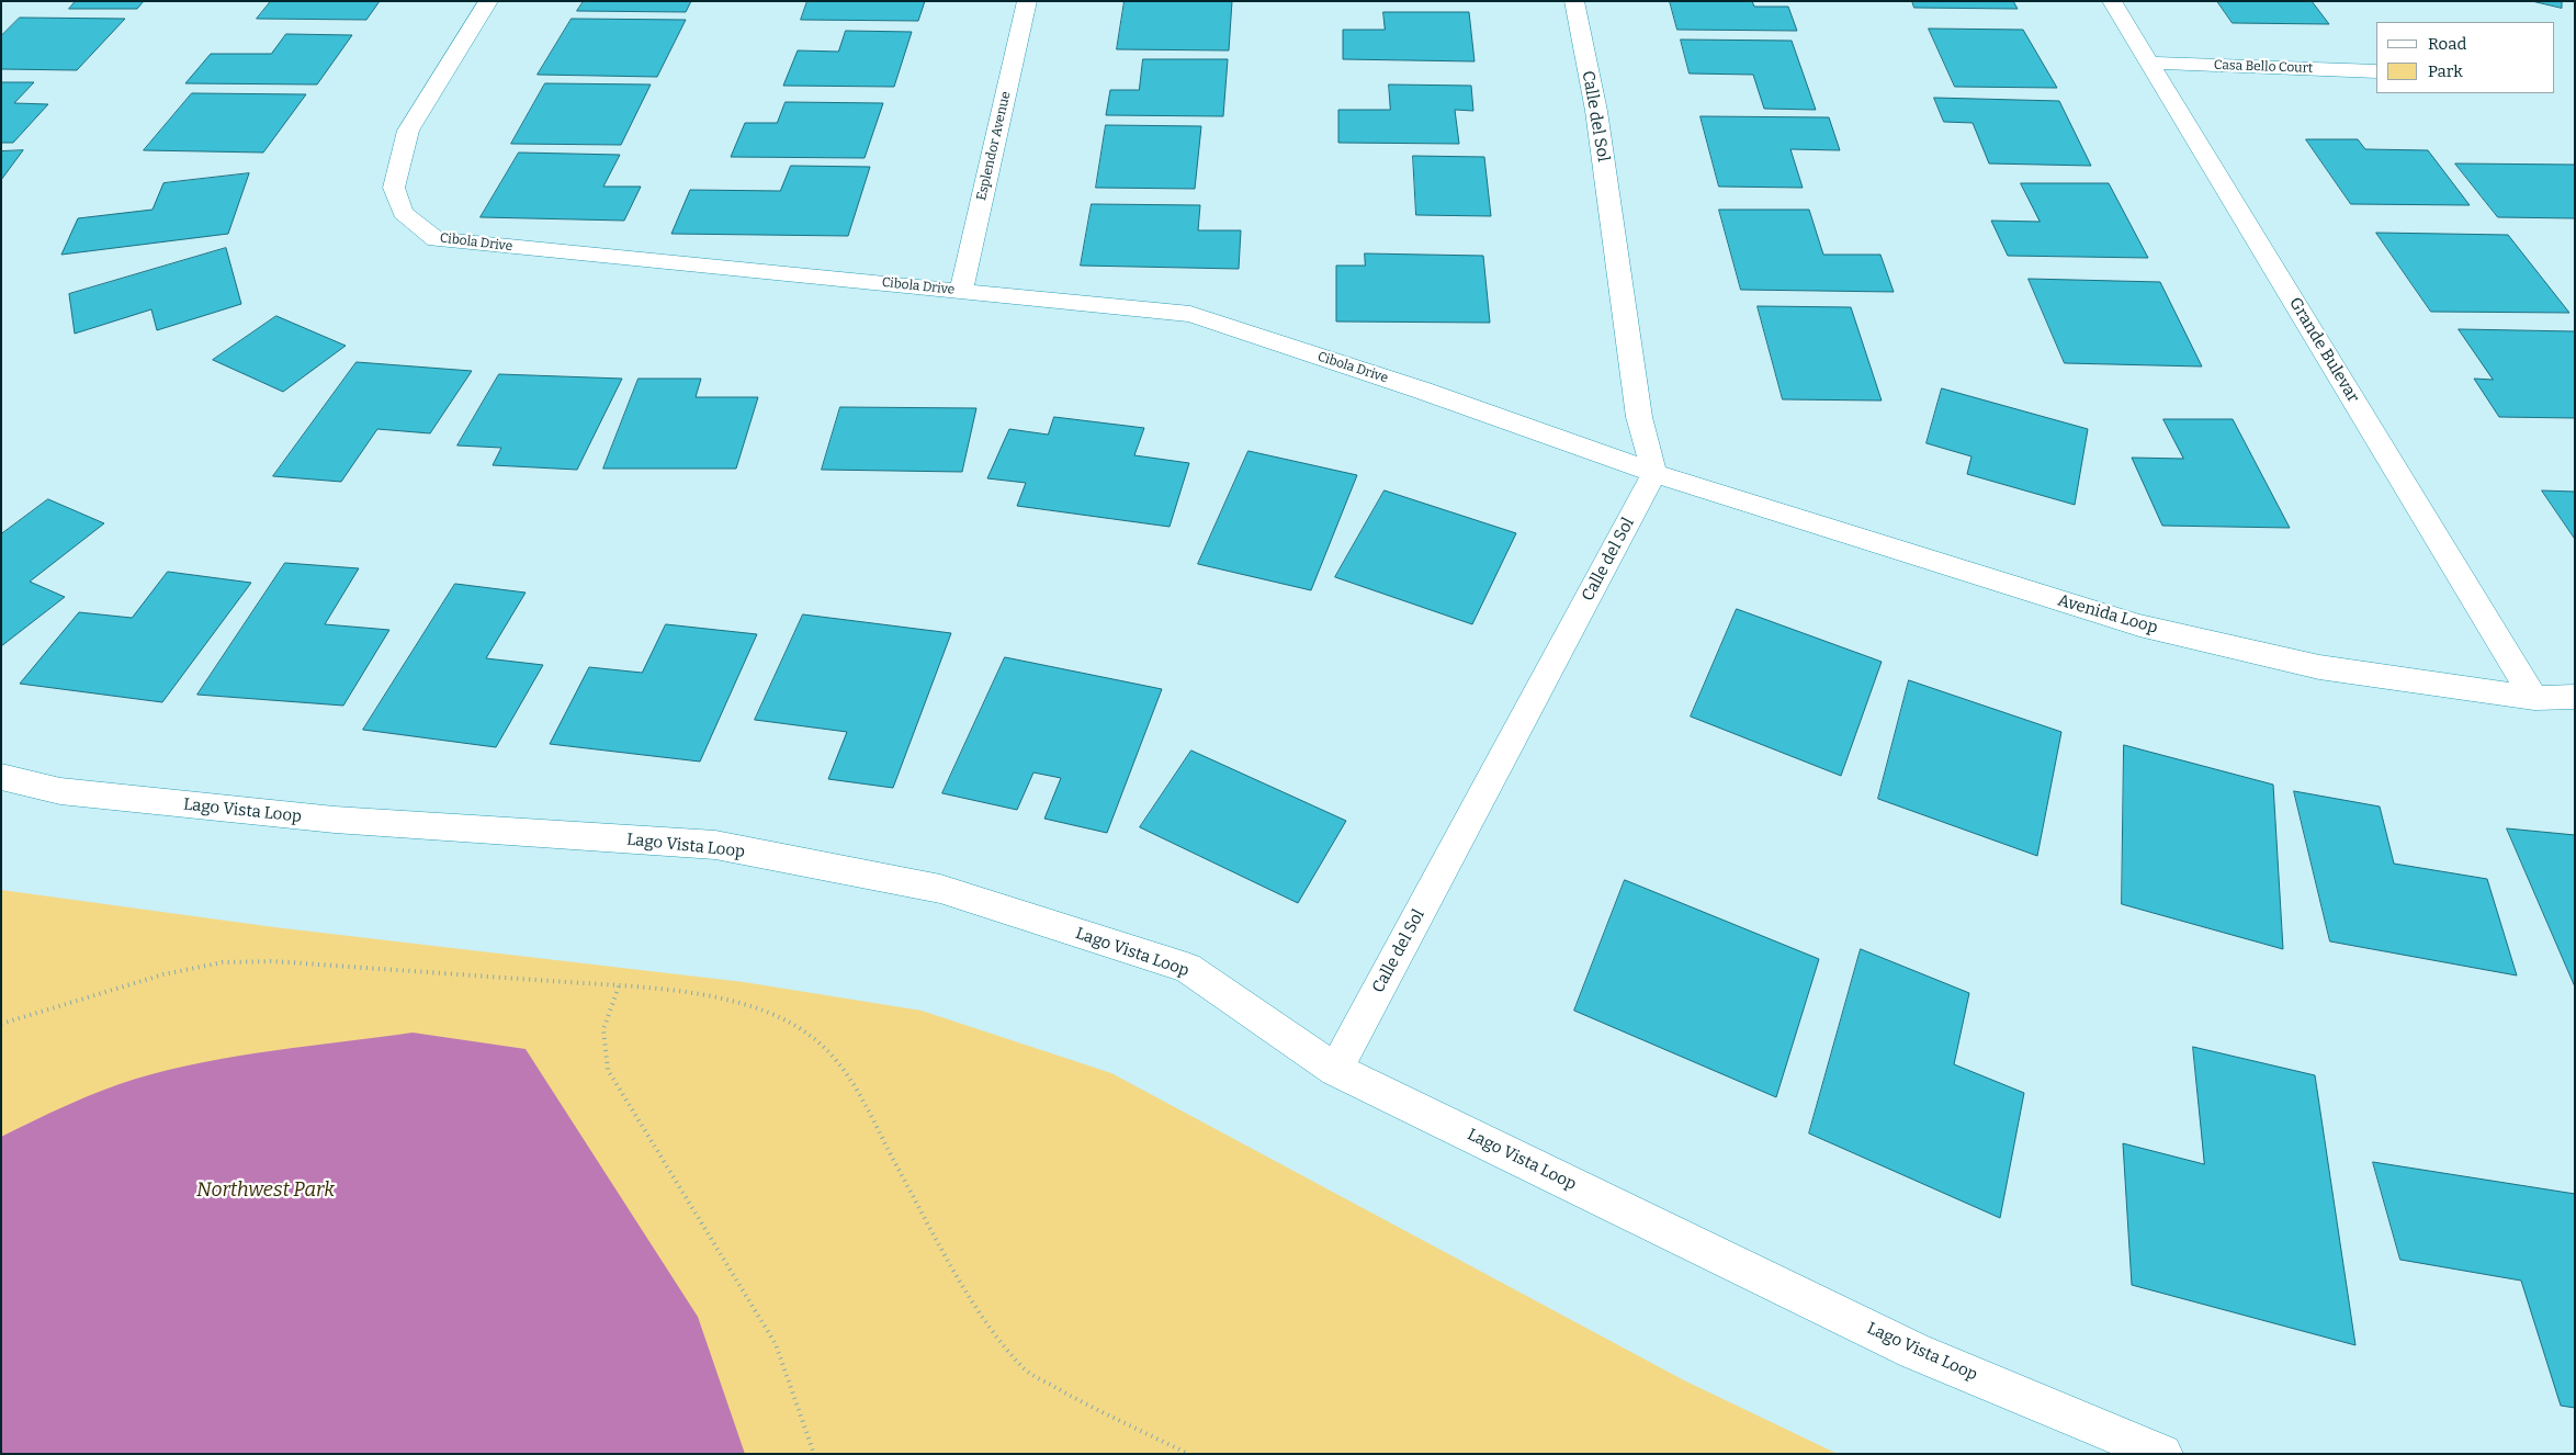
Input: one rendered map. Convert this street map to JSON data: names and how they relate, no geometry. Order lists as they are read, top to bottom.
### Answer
{
  "streets": {
    "street": [
      "Casa Bello Court",
      "Calle del Sol",
      "Esplendor Avenue",
      "Cibola Drive",
      "Grande Bulevar",
      "Avenida Loop",
      "Lago Vista Loop"
    ]
  },
  "crossings": [
    ["Casa Bello Court", "Grande Bulevar"],
    ["Calle del Sol", "Cibola Drive"],
    ["Calle del Sol", "Avenida Loop"],
    ["Calle del Sol", "Lago Vista Loop"],
    ["Esplendor Avenue", "Cibola Drive"],
    ["Cibola Drive", "Avenida Loop"],
    ["Grande Bulevar", "Avenida Loop"]
  ],
  "parks": ["Northwest Park"],
  "legend": ["Road", "Park"]
}
